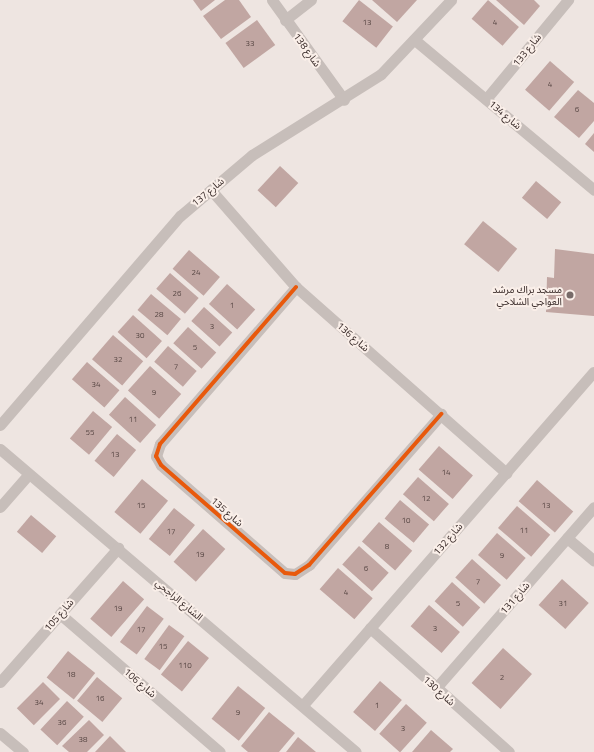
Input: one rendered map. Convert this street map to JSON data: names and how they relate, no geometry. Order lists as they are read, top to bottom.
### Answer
{
  "streets": {
    "street": [
      "شارع 138",
      "شارع 133",
      "شارع 134",
      "شارع 137",
      "شارع 136",
      "شارع 135",
      "شارع 132",
      "شارع 131",
      "الشارع الراجحي",
      "شارع 105",
      "شارع 106",
      "شارع 130"
    ]
  },
  "crossings": [
    ["شارع 138", "شارع 137"],
    ["شارع 133", "شارع 134"],
    ["شارع 134", "شارع 137"],
    ["شارع 137", "شارع 136"],
    ["شارع 136", "شارع 135"],
    ["شارع 136", "شارع 132"],
    ["شارع 132", "الشارع الراجحي"],
    ["شارع 132", "شارع 130"],
    ["شارع 131", "شارع 130"],
    ["الشارع الراجحي", "شارع 105"],
    ["شارع 105", "شارع 106"]
  ],
  "places": ["مسجد براك مرشد العواجي الشلاحي"],
  "house_numbers": [
    "13",
    "4",
    "33",
    "4",
    "6",
    "24",
    "26",
    "1",
    "28",
    "3",
    "30",
    "5",
    "32",
    "7",
    "34",
    "9",
    "11",
    "55",
    "13",
    "14",
    "12",
    "15",
    "13",
    "10",
    "11",
    "17",
    "8",
    "19",
    "9",
    "6",
    "7",
    "4",
    "5",
    "31",
    "19",
    "3",
    "17",
    "15",
    "110",
    "18",
    "2",
    "16",
    "34",
    "1",
    "9",
    "36",
    "3",
    "38"
  ]
}
